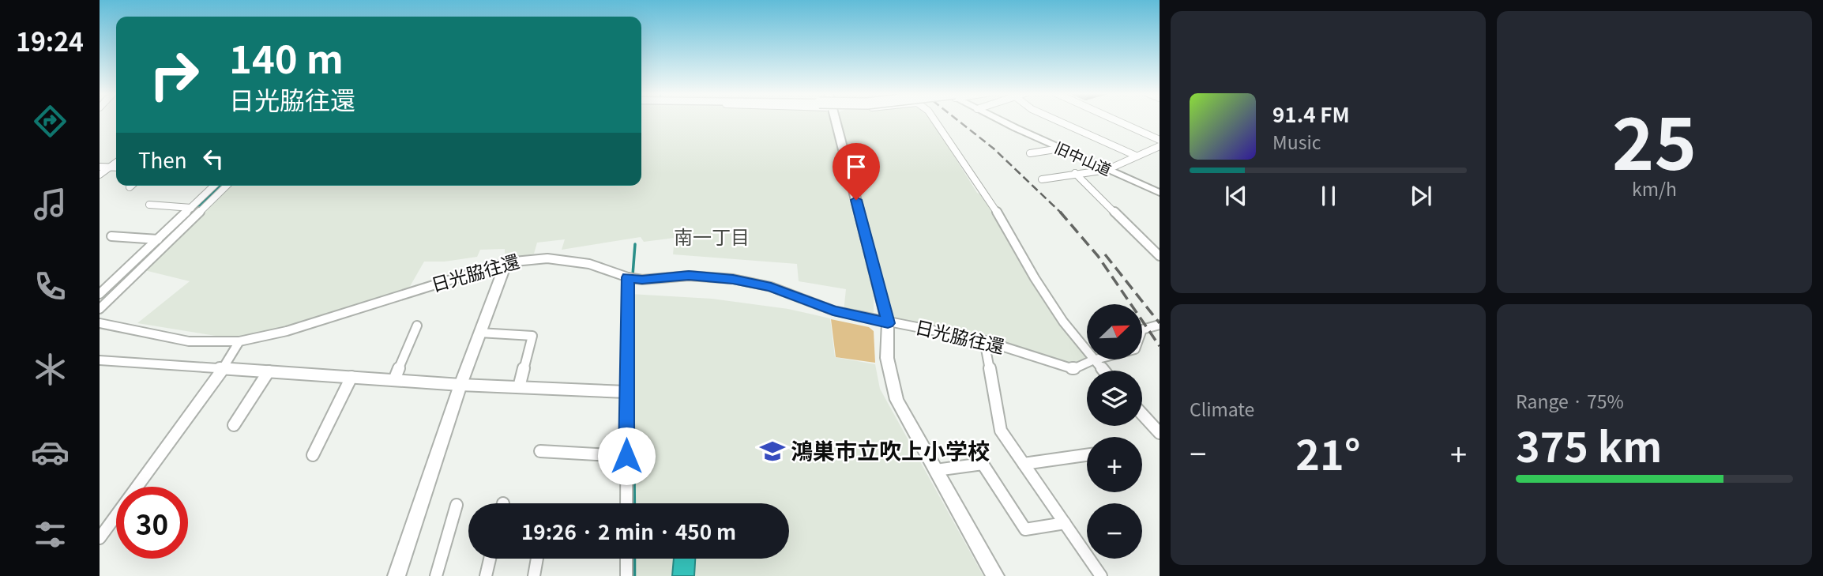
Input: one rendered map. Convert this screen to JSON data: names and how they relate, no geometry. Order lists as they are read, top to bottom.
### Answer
{
  "streets": {
    "street": ["旧中山道", "日光脇往還"]
  },
  "districts": ["南一丁目"],
  "places": {
    "school or university": ["鴻巣市立吹上小学校"]
  },
  "north": "top right",
  "page": {
    "tabs": "19:24",
    "tile": [
      ["25", "km/h"],
      "Climate",
      ["Range · 75%", "375 km"]
    ],
    "turn": ["140 m", "日光脇往還"],
    "song": ["91.4 FM", "Music"],
    "then": "Then",
    "map_buttons": ["+", "−"],
    "heat": ["−", "21°", "+"],
    "limit": "30",
    "trip": "19:26 · 2 min · 450 m"
  }
}
